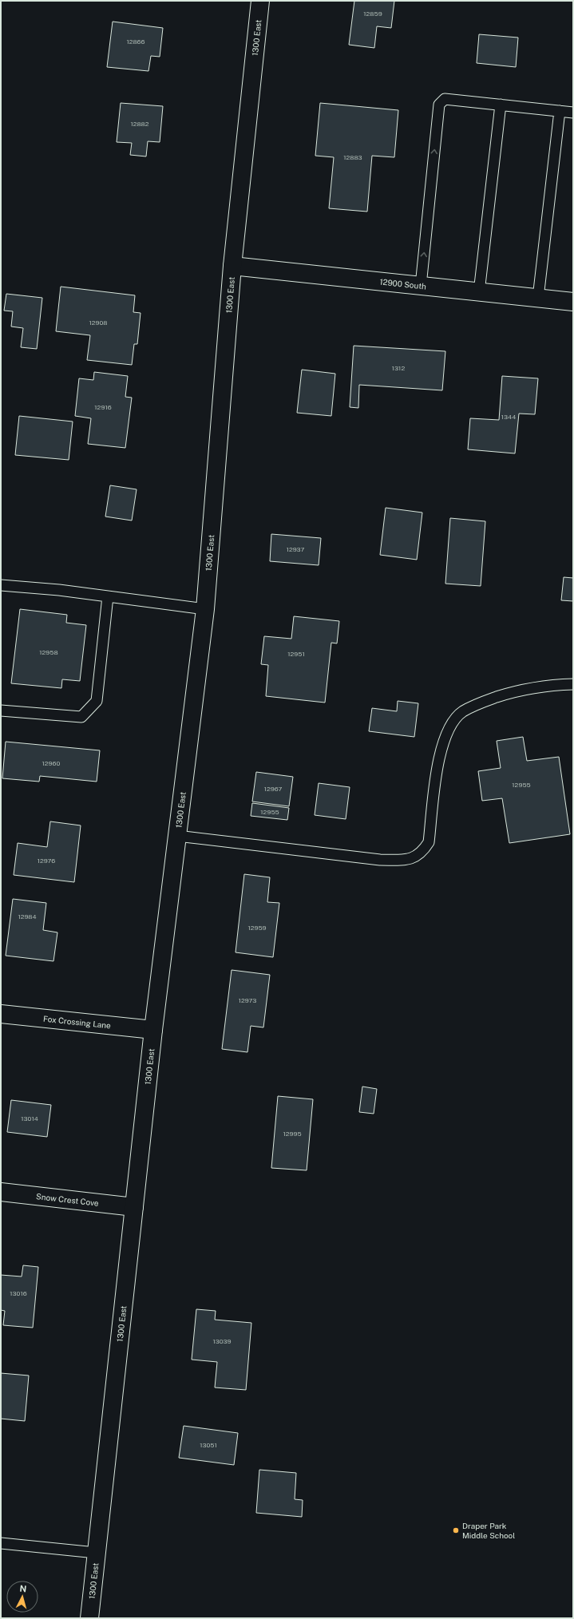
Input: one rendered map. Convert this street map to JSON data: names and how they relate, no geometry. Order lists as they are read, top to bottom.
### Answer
{
  "streets": {
    "main road": [
      "1300 East",
      "12900 South",
      "Fox Crossing Lane",
      "Snow Crest Cove"
    ]
  },
  "crossings": [
    ["1300 East", "12900 South"],
    ["1300 East", "Fox Crossing Lane"],
    ["1300 East", "Snow Crest Cove"]
  ],
  "places": ["Draper Park Middle School"],
  "house_numbers": [
    "12859",
    "12866",
    "12882",
    "12883",
    "12908",
    "1312",
    "12916",
    "1344",
    "12937",
    "12958",
    "12951",
    "12960",
    "12955",
    "12967",
    "12955",
    "12976",
    "12984",
    "12959",
    "12973",
    "13014",
    "12995",
    "13016",
    "13039",
    "13051"
  ],
  "north": "top"
}
